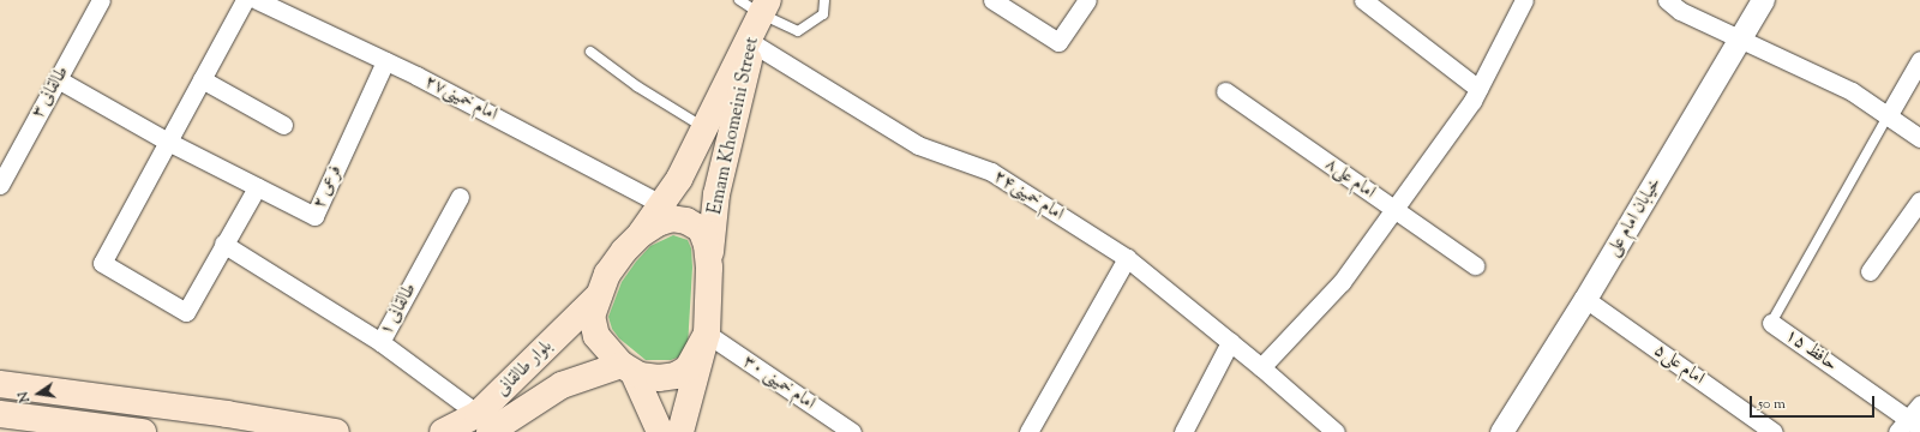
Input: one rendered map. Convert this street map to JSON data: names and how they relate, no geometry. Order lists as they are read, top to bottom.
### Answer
{
  "streets": {
    "main road": ["Emam Khomeini Street", "بلوار طالقانی"],
    "street": [
      "طالقانی ۳",
      "امام خمینی۲۷",
      "امام علی۸",
      "فرعی ۲",
      "امام خمینی۲۴",
      "خیابان امام علی",
      "طالقانی ۱",
      "حافظ ۱۵",
      "امام علی۵",
      "امام خمینی ۳۰"
    ]
  },
  "crossings": [
    ["طالقانی ۳", "فرعی ۲"],
    ["امام خمینی۲۷", "Emam Khomeini Street"],
    ["امام خمینی۲۷", "فرعی ۲"],
    ["Emam Khomeini Street", "امام خمینی۲۴"],
    ["Emam Khomeini Street", "بلوار طالقانی"],
    ["Emam Khomeini Street", "امام خمینی ۳۰"],
    ["خیابان امام علی", "امام علی۵"],
    ["طالقانی ۱", "بلوار طالقانی"],
    ["بلوار طالقانی", "امام خمینی ۳۰"]
  ],
  "scale_bar": "50 m",
  "north": "left"
}
